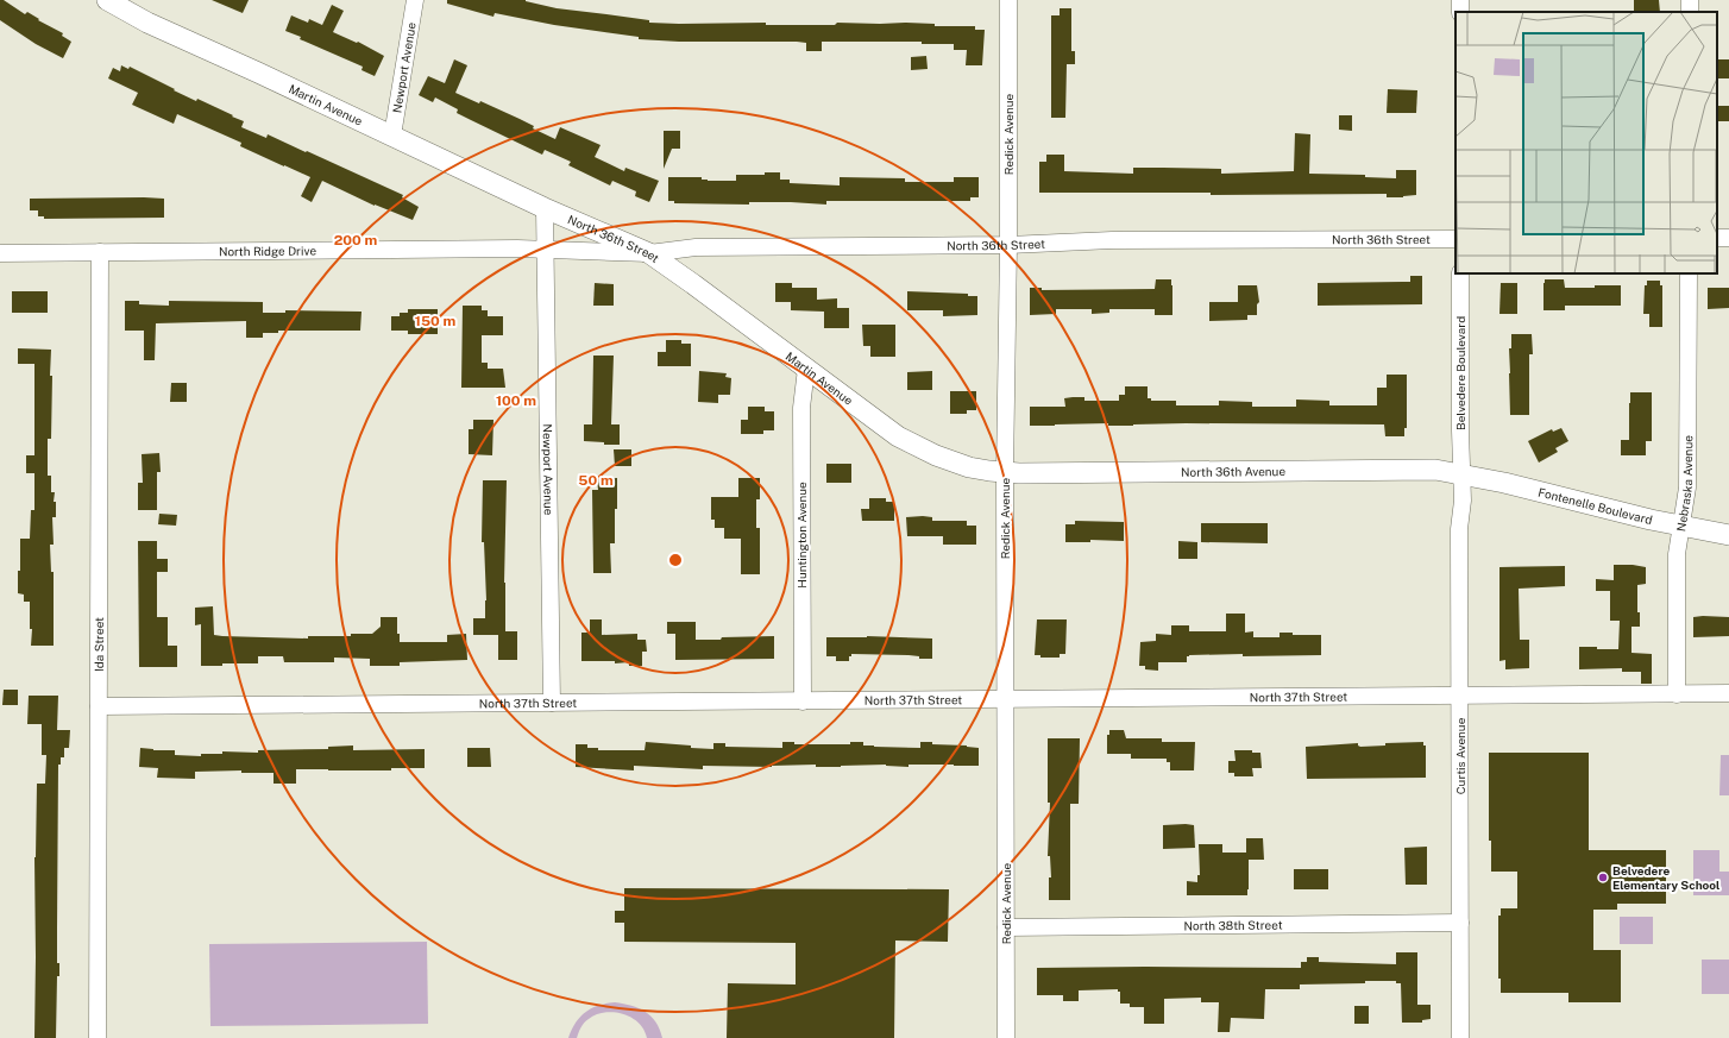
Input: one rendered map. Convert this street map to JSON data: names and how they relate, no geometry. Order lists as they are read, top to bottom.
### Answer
{
  "streets": {
    "main road": [
      "Martin Avenue",
      "North 36th Street",
      "North 36th Avenue",
      "Fontenelle Boulevard"
    ],
    "street": [
      "Newport Avenue",
      "Redick Avenue",
      "North Ridge Drive",
      "Belvedere Boulevard",
      "Nebraska Avenue",
      "Huntington Avenue",
      "Ida Street",
      "North 37th Street",
      "Curtis Avenue",
      "North 38th Street"
    ]
  },
  "crossings": [
    ["Newport Avenue", "Martin Avenue"],
    ["Newport Avenue", "North 36th Street"],
    ["Newport Avenue", "North Ridge Drive"],
    ["Newport Avenue", "North 37th Street"],
    ["Martin Avenue", "Redick Avenue"],
    ["Martin Avenue", "North 36th Street"],
    ["Martin Avenue", "North Ridge Drive"],
    ["Martin Avenue", "North 36th Avenue"],
    ["Martin Avenue", "Huntington Avenue"],
    ["Redick Avenue", "North 36th Street"],
    ["Redick Avenue", "North 36th Avenue"],
    ["Redick Avenue", "North 37th Street"],
    ["Redick Avenue", "North 38th Street"],
    ["North 36th Street", "North Ridge Drive"],
    ["North Ridge Drive", "Ida Street"],
    ["Belvedere Boulevard", "North 36th Avenue"],
    ["Belvedere Boulevard", "Fontenelle Boulevard"],
    ["Belvedere Boulevard", "Curtis Avenue"],
    ["North 36th Avenue", "Fontenelle Boulevard"],
    ["North 36th Avenue", "Curtis Avenue"],
    ["Nebraska Avenue", "Fontenelle Boulevard"],
    ["Nebraska Avenue", "North 37th Street"],
    ["Fontenelle Boulevard", "Curtis Avenue"],
    ["Huntington Avenue", "North 37th Street"],
    ["Ida Street", "North 37th Street"],
    ["North 37th Street", "Curtis Avenue"],
    ["Curtis Avenue", "North 38th Street"]
  ],
  "places": ["Belvedere Elementary School"],
  "rings": [
    "200 m",
    "150 m",
    "100 m",
    "50 m"
  ]
}
